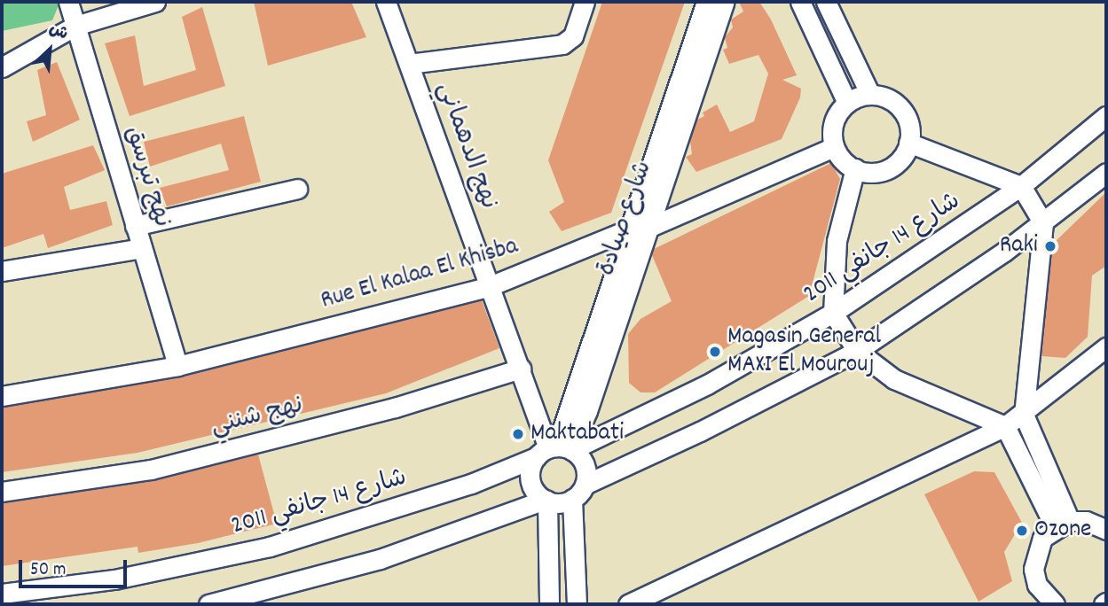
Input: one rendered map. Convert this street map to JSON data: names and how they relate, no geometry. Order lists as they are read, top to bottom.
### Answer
{
  "streets": {
    "street": [
      "نهج الدهماني",
      "نهج تبرسق",
      "شارع صيادة",
      "شارع 14 جانفي 2011",
      "Rue El Kalaa El Khisba",
      "نهج شنني"
    ]
  },
  "crossings": [
    ["نهج الدهماني", "شارع صيادة"],
    ["نهج الدهماني", "شارع 14 جانفي 2011"],
    ["نهج الدهماني", "Rue El Kalaa El Khisba"],
    ["نهج الدهماني", "نهج شنني"],
    ["نهج تبرسق", "Rue El Kalaa El Khisba"],
    ["شارع صيادة", "شارع 14 جانفي 2011"],
    ["شارع صيادة", "Rue El Kalaa El Khisba"]
  ],
  "places": [
    "Raki",
    "Magasin General MAXI El Mourouj",
    "Maktabati",
    "Ozone"
  ],
  "scale_bar": "50 m",
  "north": "top right"
}
